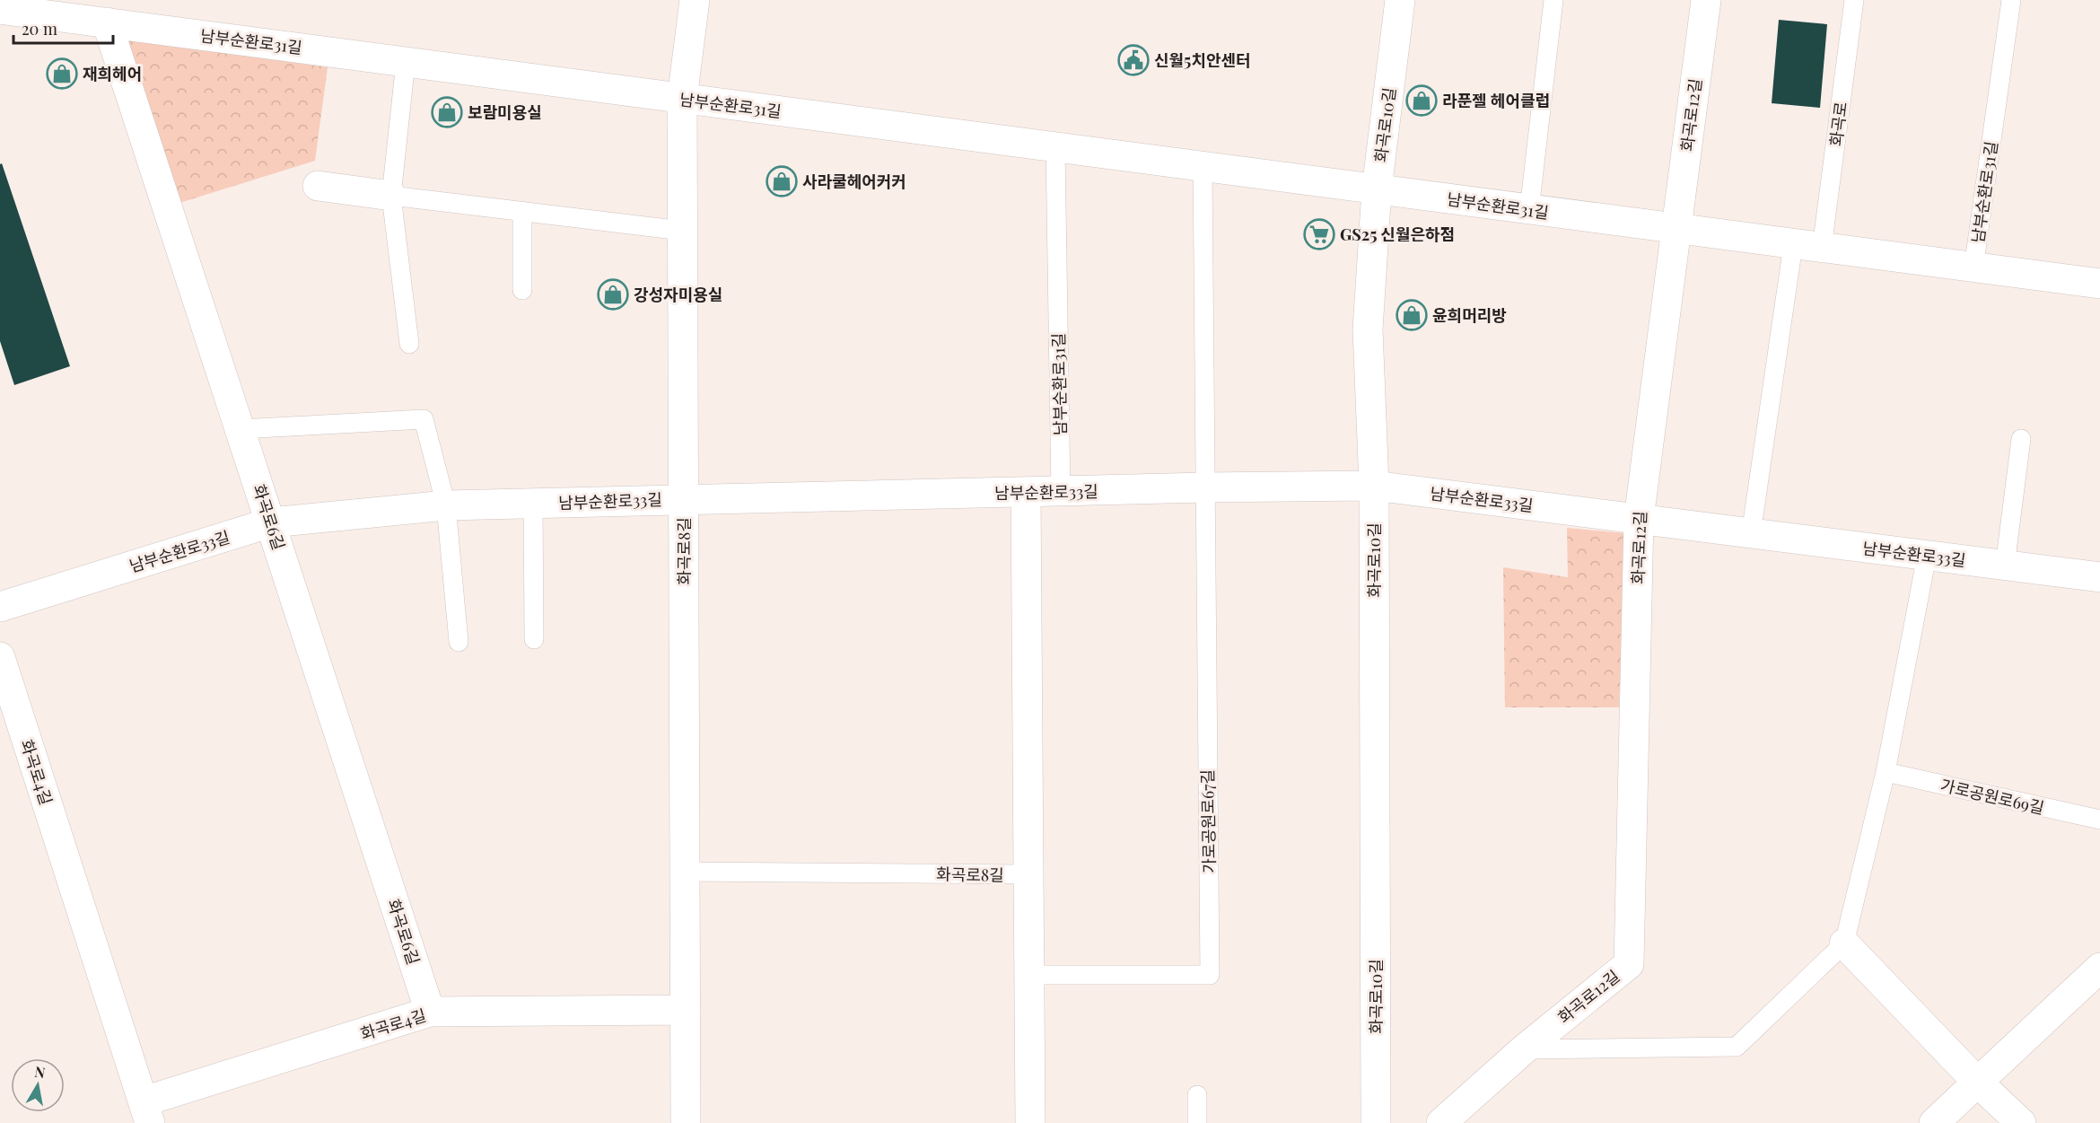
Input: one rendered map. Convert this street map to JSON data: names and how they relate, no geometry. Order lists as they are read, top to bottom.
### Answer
{
  "streets": {
    "street": [
      "남부순환로31길",
      "화곡로12길",
      "화곡로10길",
      "남부순환로33길",
      "화곡로6길",
      "화곡로8길",
      "화곡로4길"
    ],
    "lane": ["화곡로", "가로공원로69길", "가로공원로67길"]
  },
  "crossings": [
    ["남부순환로31길", "화곡로12길"],
    ["남부순환로31길", "화곡로"],
    ["남부순환로31길", "화곡로10길"],
    ["남부순환로31길", "남부순환로33길"],
    ["남부순환로31길", "화곡로6길"],
    ["남부순환로31길", "화곡로8길"],
    ["화곡로12길", "남부순환로33길"],
    ["화곡로10길", "남부순환로33길"],
    ["남부순환로33길", "화곡로6길"],
    ["남부순환로33길", "화곡로8길"],
    ["남부순환로33길", "가로공원로67길"],
    ["화곡로6길", "화곡로4길"],
    ["화곡로8길", "화곡로4길"]
  ],
  "places": {
    "public building": ["신월5치안센터"],
    "shop": [
      "재희헤어",
      "라푼젤 헤어클럽",
      "보람미용실",
      "사라쿨헤어커커",
      "강성자미용실",
      "윤희머리방"
    ],
    "supermarket": ["GS25 신월은하점"]
  },
  "scale_bar": "20 m",
  "north": "top"
}
